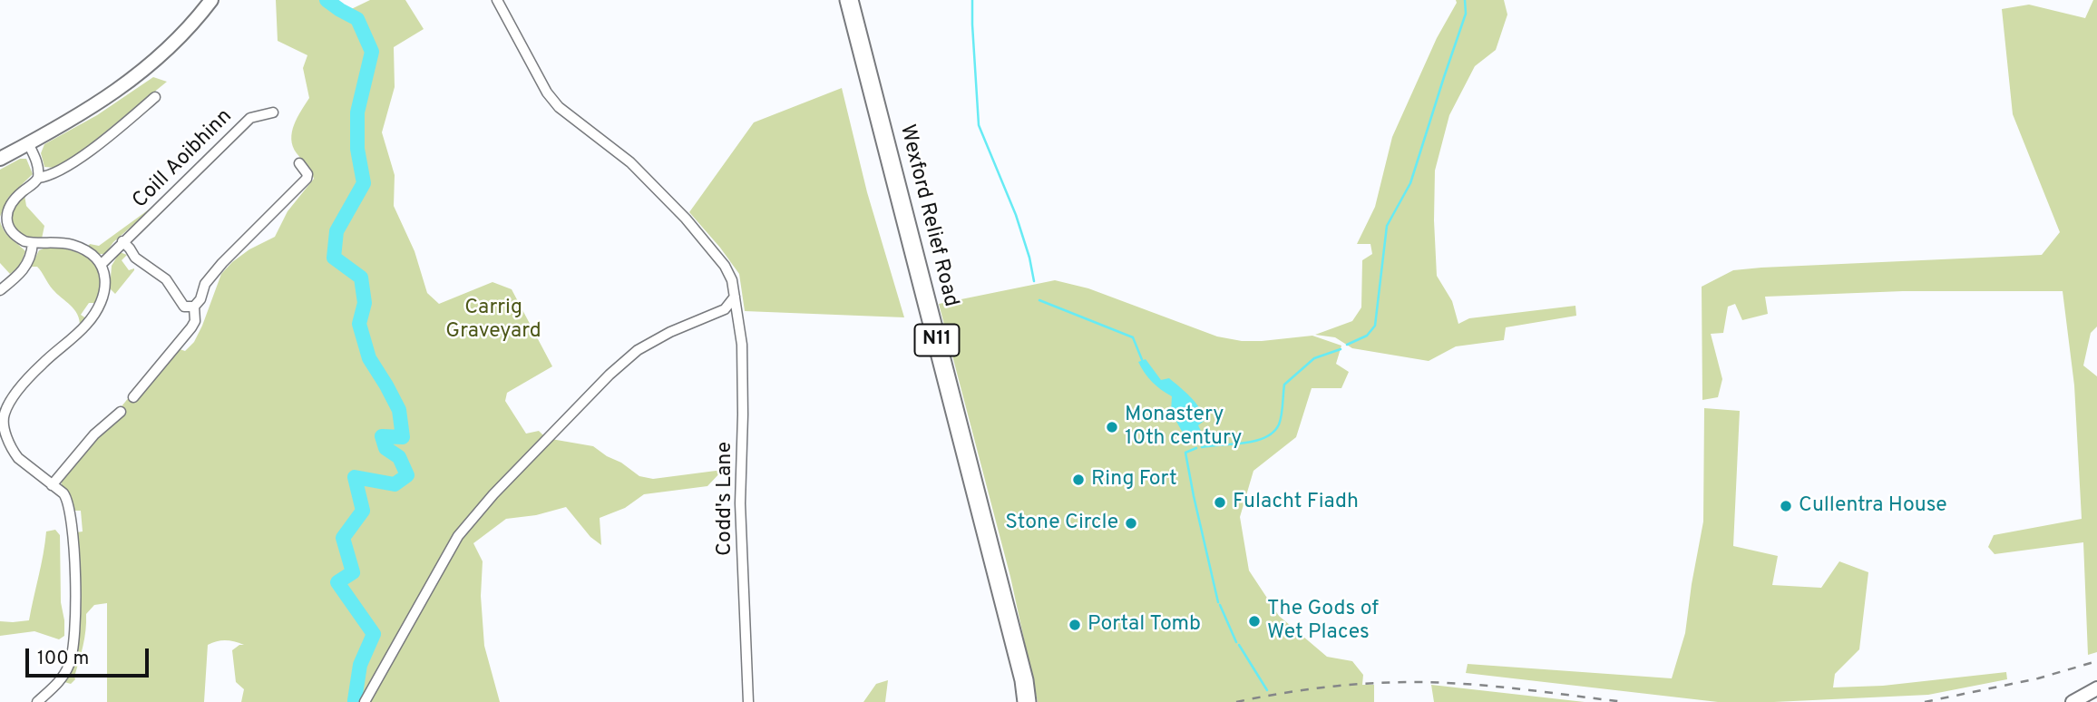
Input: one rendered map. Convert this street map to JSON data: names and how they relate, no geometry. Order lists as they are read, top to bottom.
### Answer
{
  "streets": {
    "highway": ["Wexford Relief Road", "N11"],
    "street": ["Coill Aoibhinn", "Codd's Lane"]
  },
  "parks": ["Carrig Graveyard"],
  "places": [
    "Monastery 10th century",
    "Ring Fort",
    "Fulacht Fiadh",
    "Cullentra House",
    "Stone Circle",
    "The Gods of Wet Places",
    "Portal Tomb"
  ],
  "scale_bar": "100 m"
}
